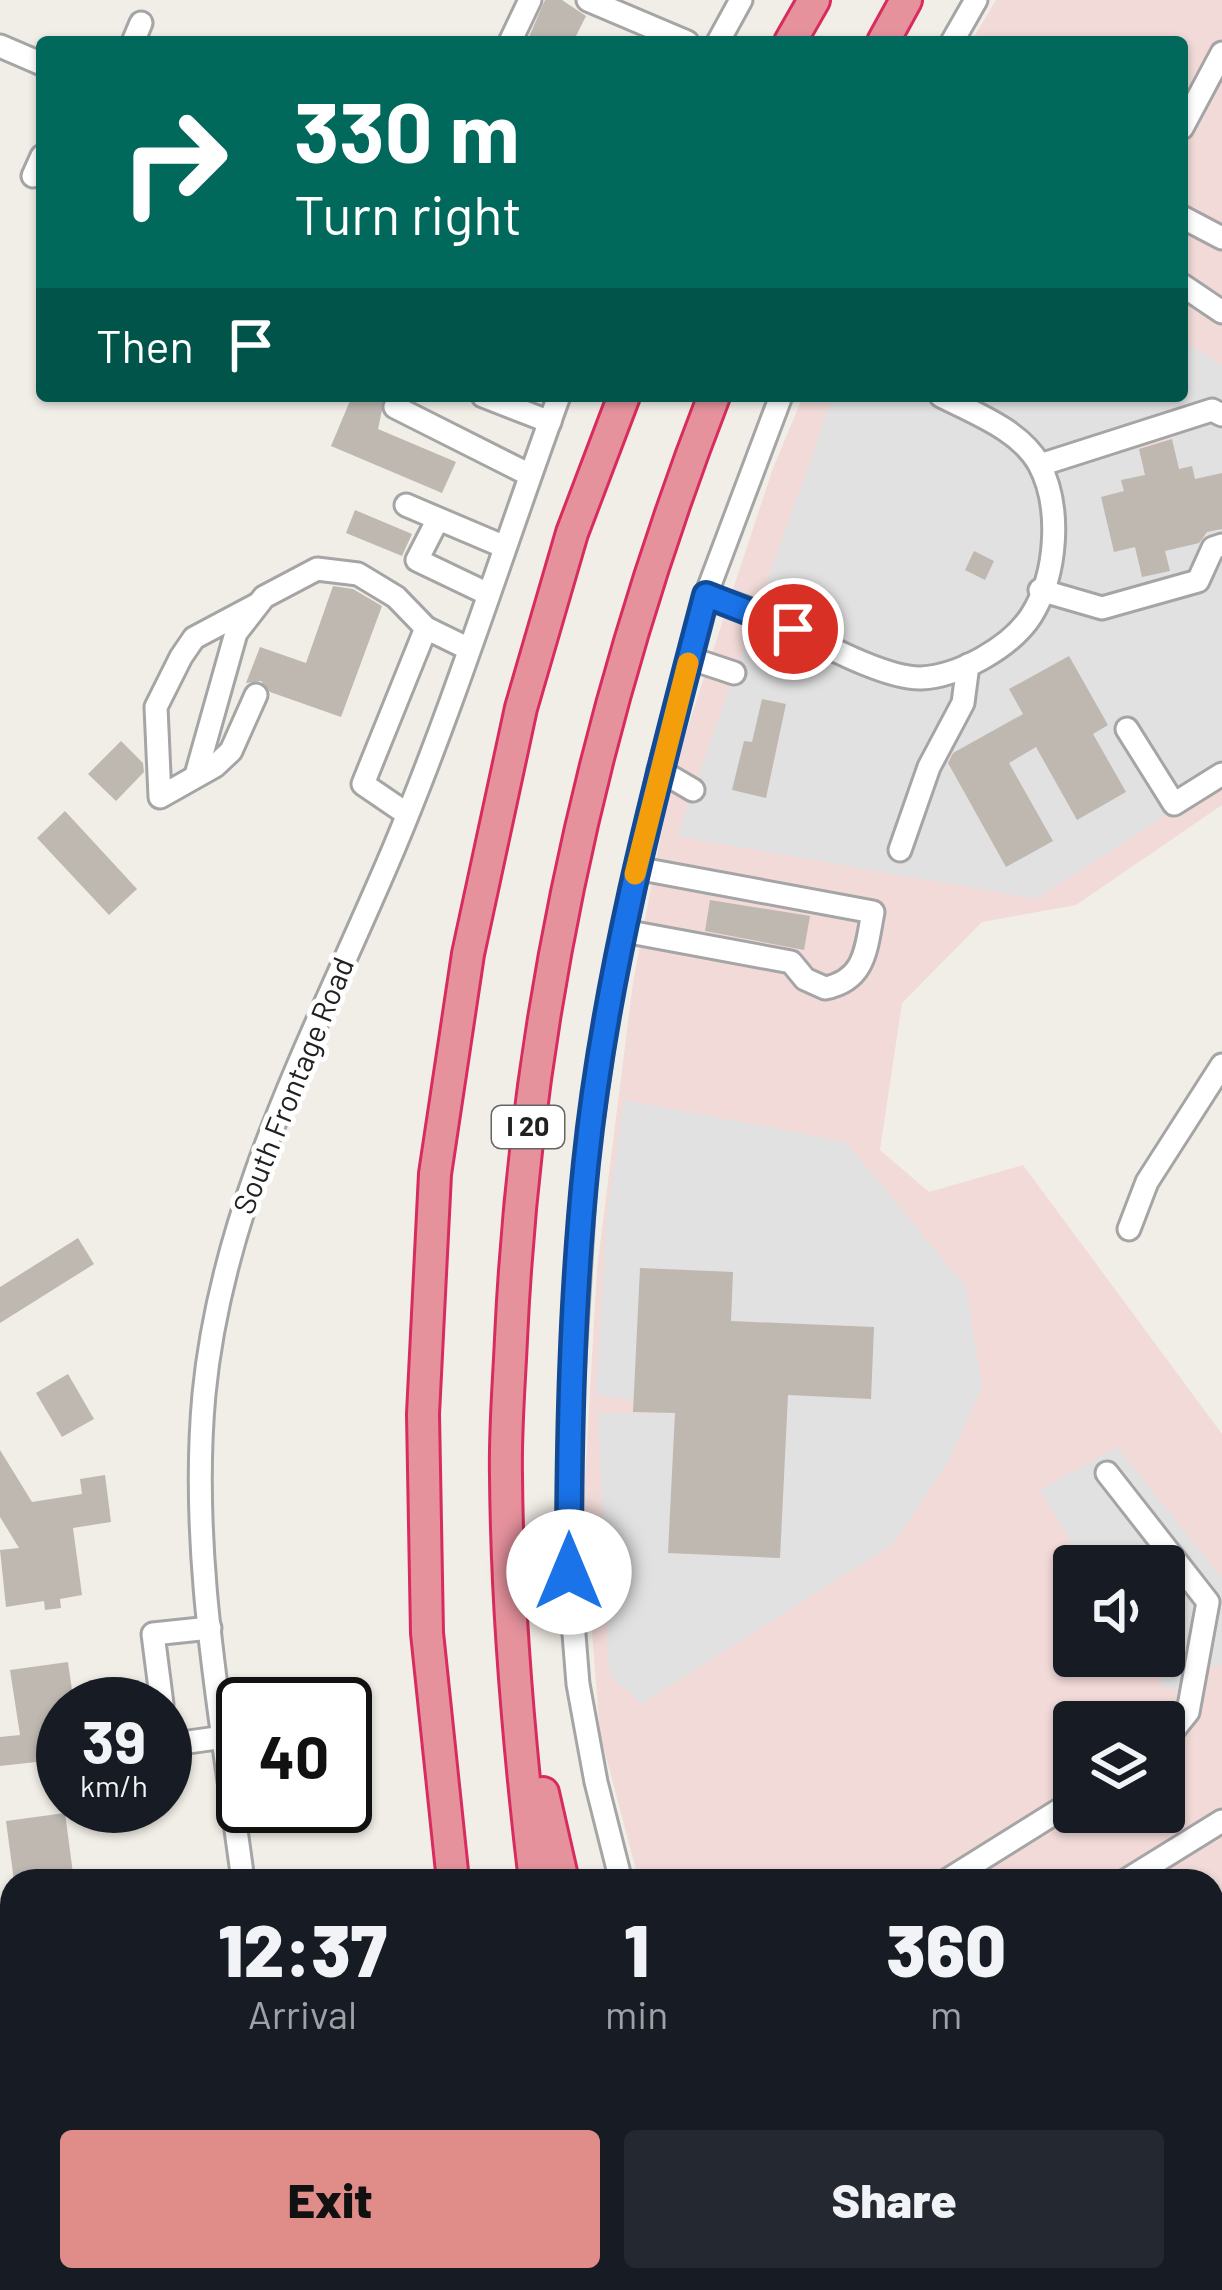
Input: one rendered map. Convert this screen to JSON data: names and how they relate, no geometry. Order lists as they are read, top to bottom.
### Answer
{
  "streets": {
    "highway": ["I 20"],
    "street": ["South Frontage Road"]
  },
  "page": {
    "turn": ["330 m", "Turn right"],
    "then": "Then",
    "speed": "39 km/h",
    "limit": "40",
    "eta": [
      "12:37",
      "Arrival",
      "1",
      "min",
      "360",
      "m"
    ],
    "buttons": ["Exit", "Share"]
  }
}
